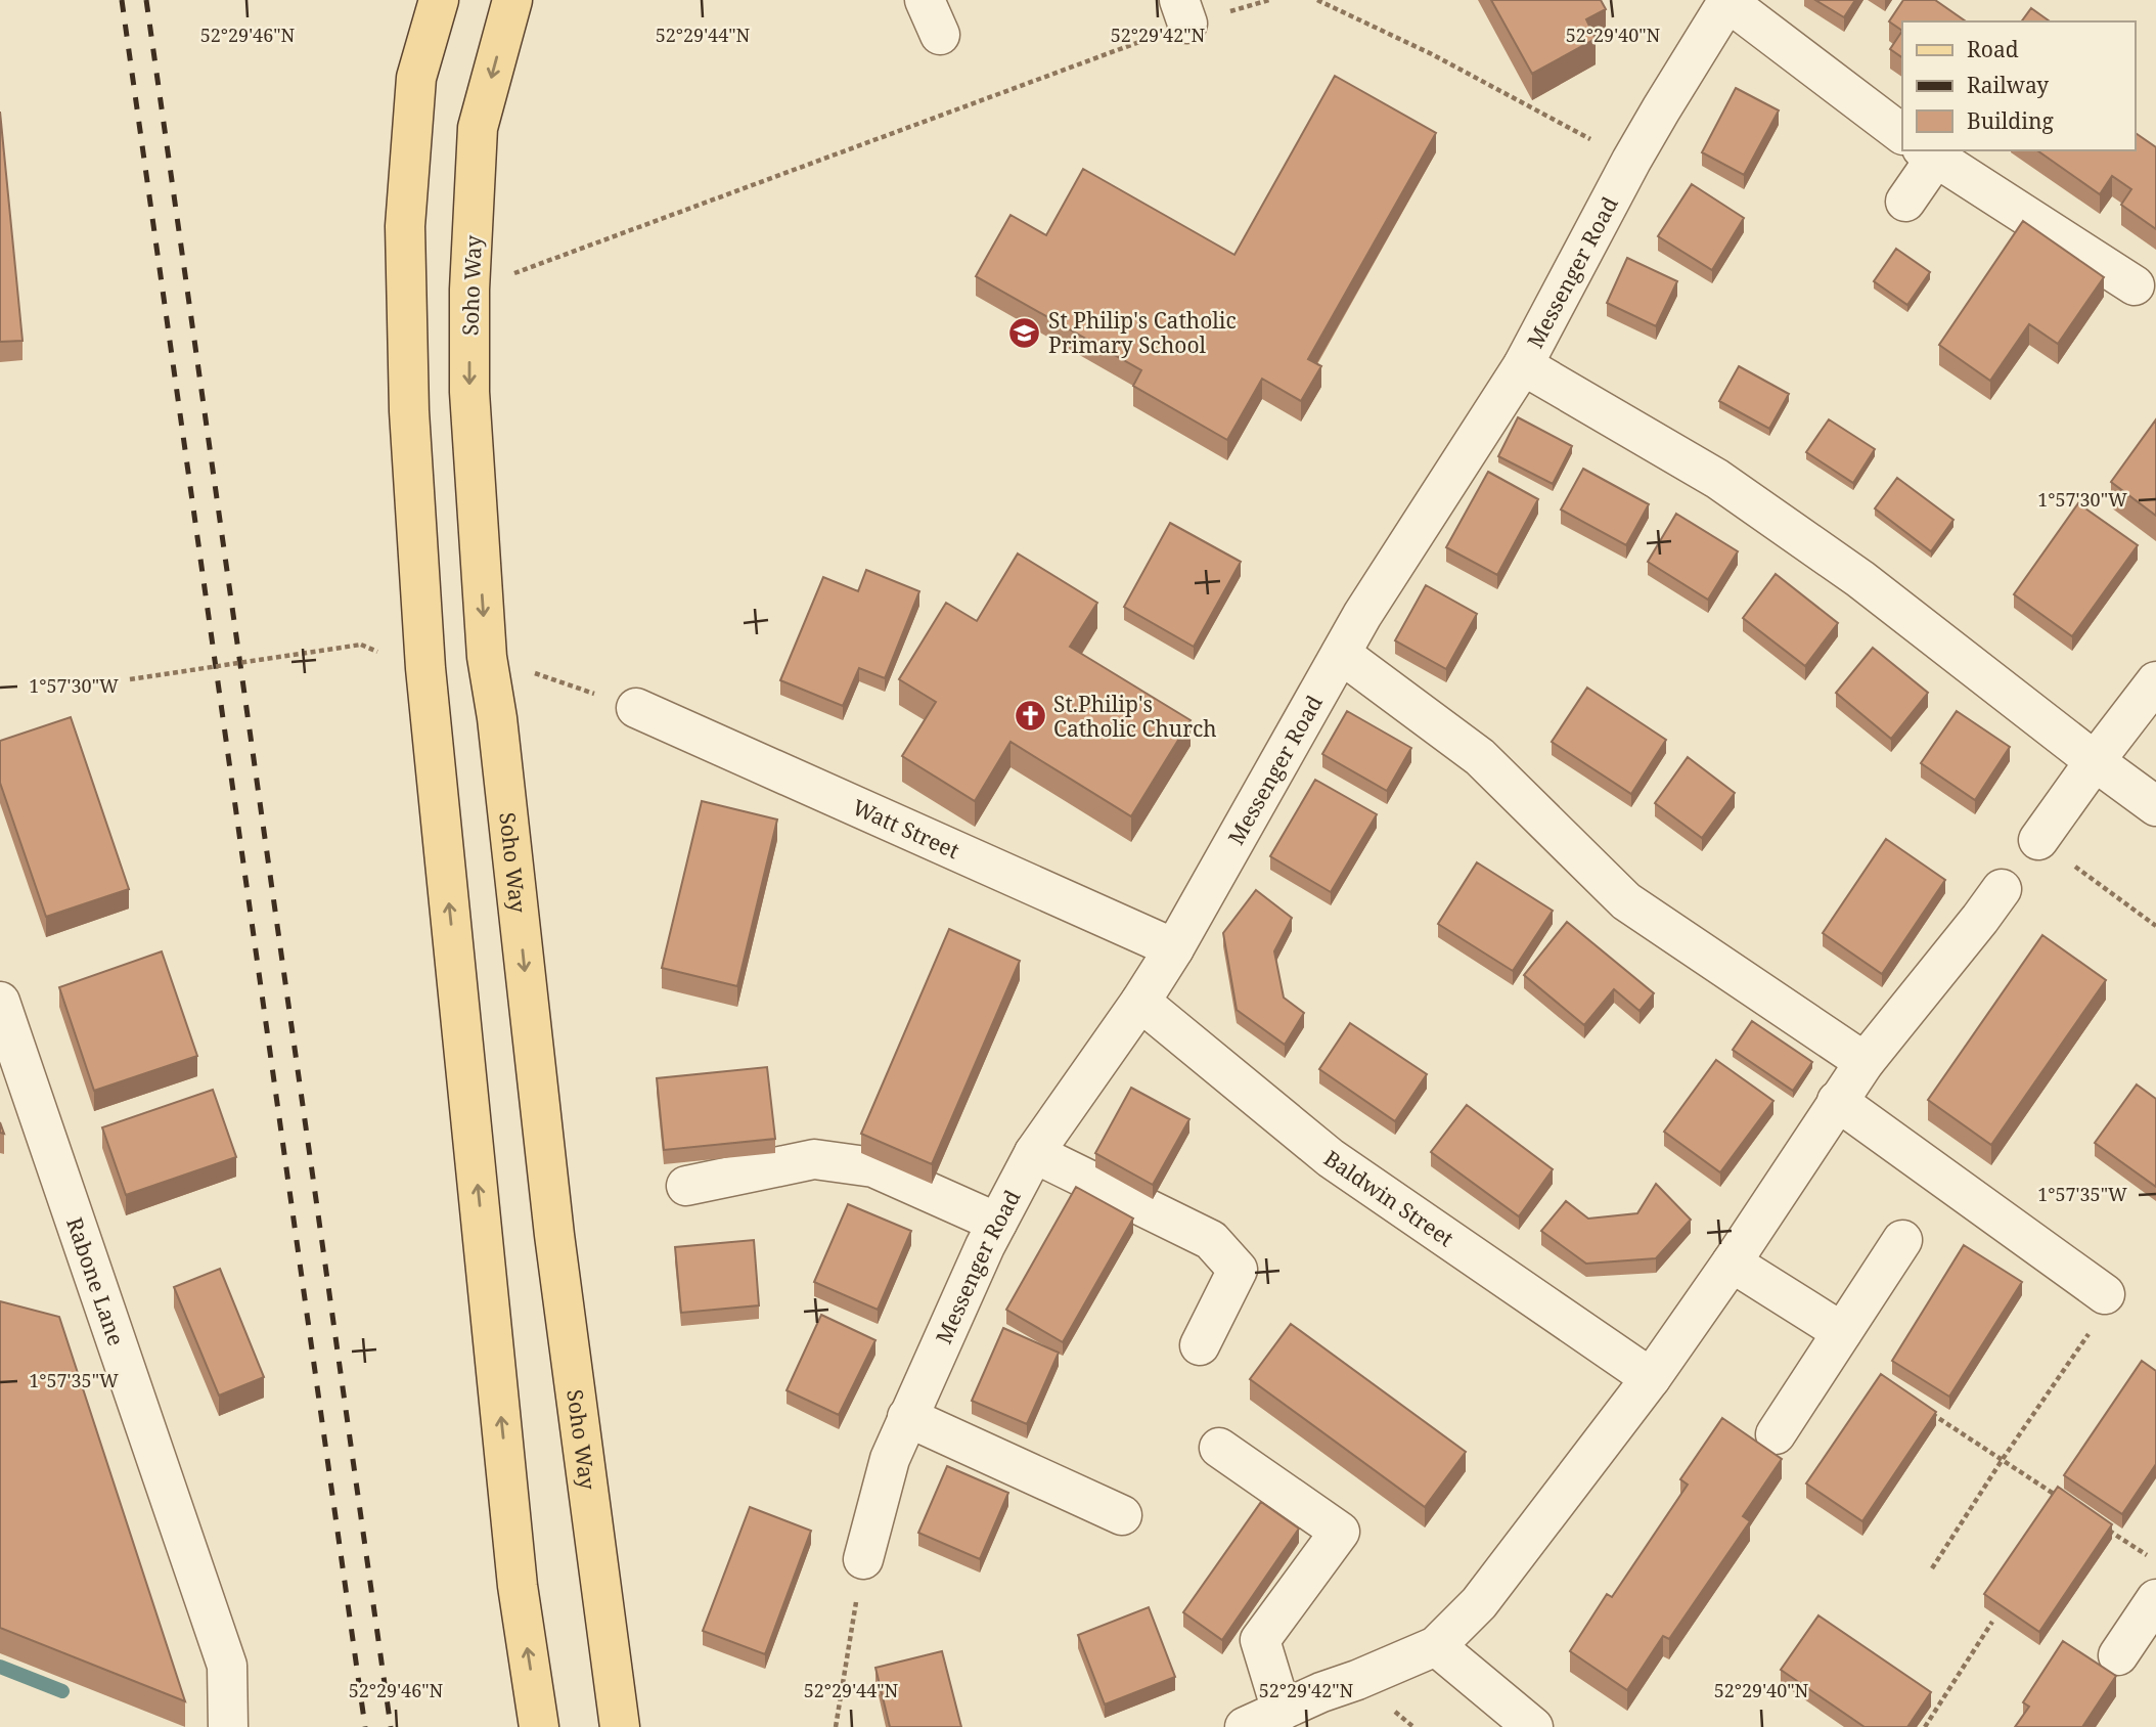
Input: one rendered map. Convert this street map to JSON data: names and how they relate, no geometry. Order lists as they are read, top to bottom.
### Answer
{
  "streets": {
    "main road": ["Soho Way"],
    "street": [
      "Messenger Road",
      "Watt Street",
      "Baldwin Street",
      "Rabone Lane"
    ]
  },
  "crossings": [
    ["Messenger Road", "Watt Street"],
    ["Messenger Road", "Baldwin Street"]
  ],
  "places": {
    "school or university": ["St Philip's Catholic Primary School"],
    "church": ["St.Philip's Catholic Church"]
  },
  "legend": ["Road", "Railway", "Building"],
  "coordinates": [
    "52°29'46\"N",
    "52°29'44\"N",
    "52°29'42\"N",
    "52°29'40\"N",
    "1°57'30\"W",
    "1°57'35\"W"
  ]
}
